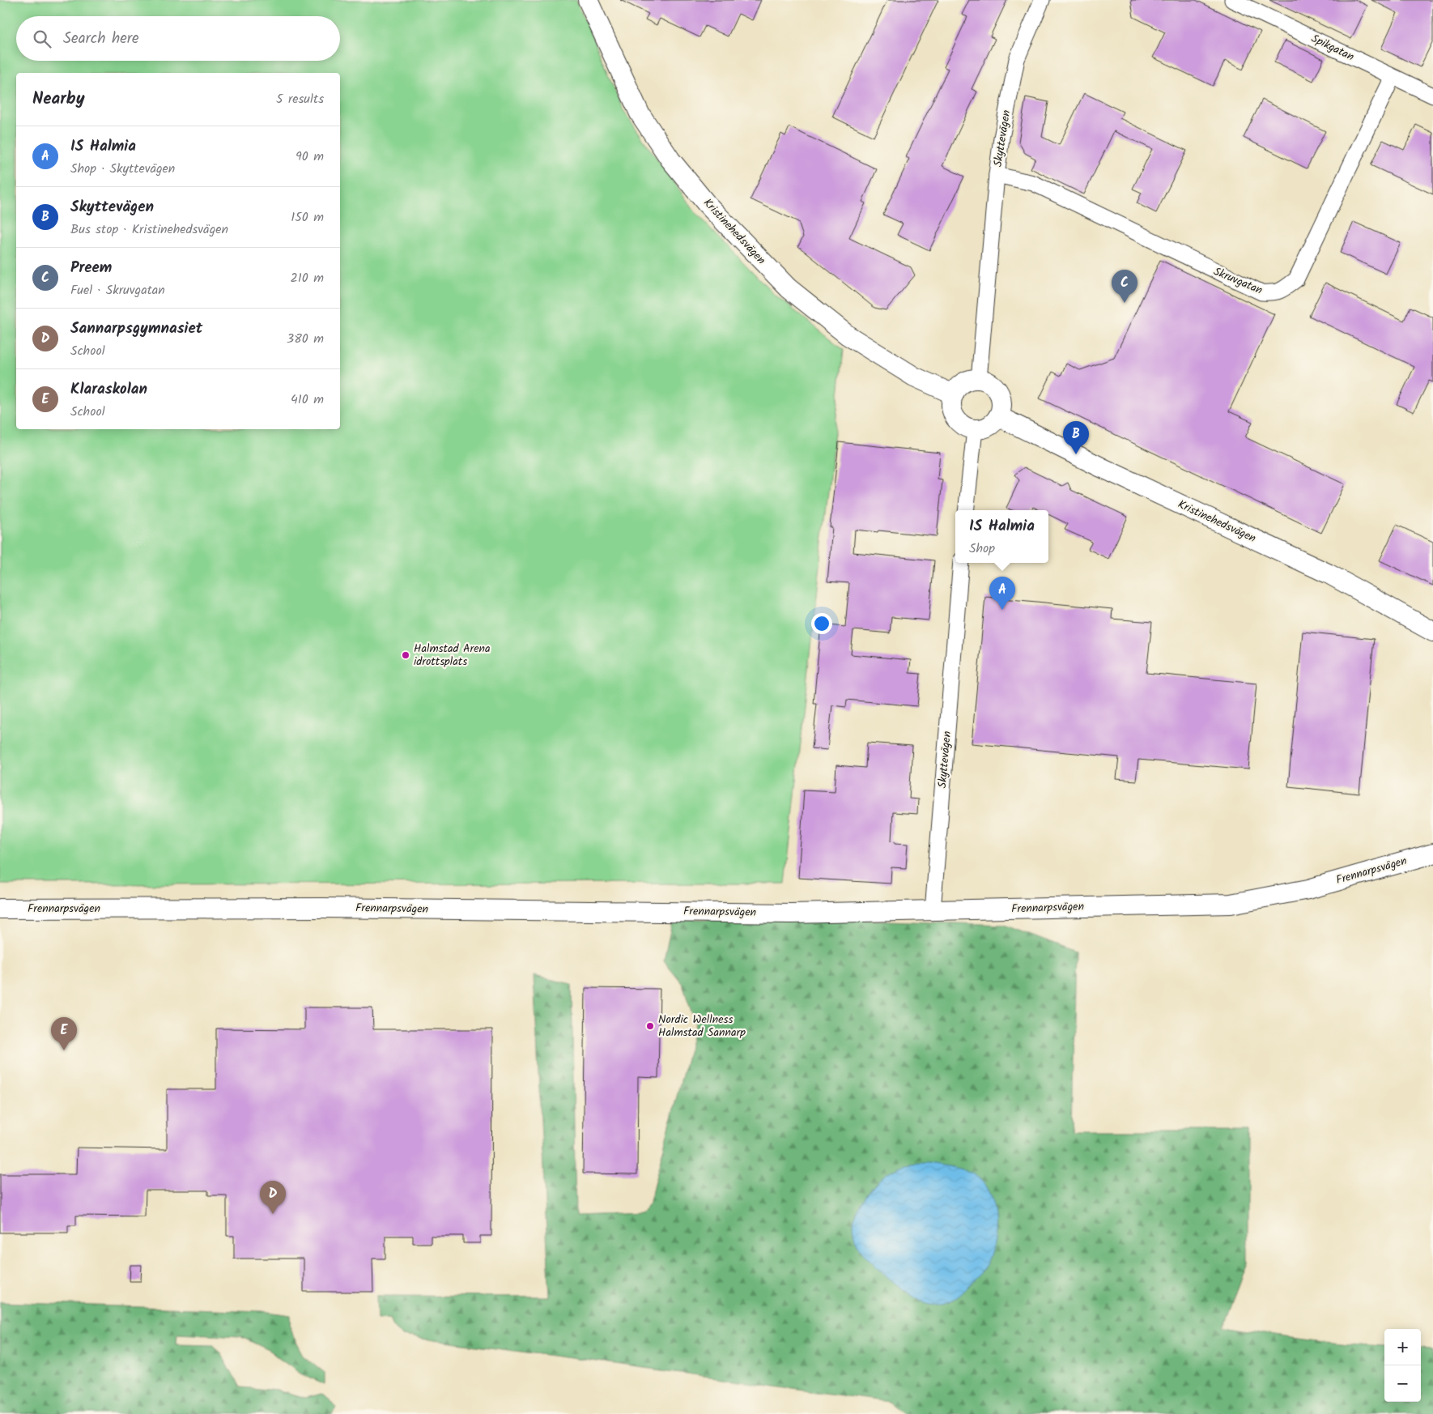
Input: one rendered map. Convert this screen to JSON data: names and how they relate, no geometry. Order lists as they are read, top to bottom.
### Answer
{
  "streets": {
    "street": [
      "Spikgatan",
      "Skyttevägen",
      "Kristinehedsvägen",
      "Skruvgatan",
      "Frennarpsvägen"
    ]
  },
  "crossings": [
    ["Spikgatan", "Skruvgatan"],
    ["Skyttevägen", "Kristinehedsvägen"],
    ["Skyttevägen", "Skruvgatan"],
    ["Skyttevägen", "Frennarpsvägen"]
  ],
  "places": ["Halmstad Arena idrottsplats", "Nordic Wellness Halmstad Sannarp"],
  "page": {
    "search": "Search here",
    "heading": ["Nearby", "5 results"],
    "list": [
      {
        "mark": "A",
        "name": "IS Halmia",
        "note": "Shop · Skyttevägen",
        "value": "90 m"
      },
      {
        "mark": "B",
        "name": "Skyttevägen",
        "note": "Bus stop · Kristinehedsvägen",
        "value": "150 m"
      },
      {
        "mark": "C",
        "name": "Preem",
        "note": "Fuel · Skruvgatan",
        "value": "210 m"
      },
      {
        "mark": "D",
        "name": "Sannarpsgymnasiet",
        "note": "School",
        "value": "380 m"
      },
      {
        "mark": "E",
        "name": "Klaraskolan",
        "note": "School",
        "value": "410 m"
      }
    ],
    "pins": [
      "C",
      "B",
      "A",
      "E",
      "D"
    ],
    "popup": ["IS Halmia", "Shop"],
    "map_buttons": ["+", "−"]
  }
}
